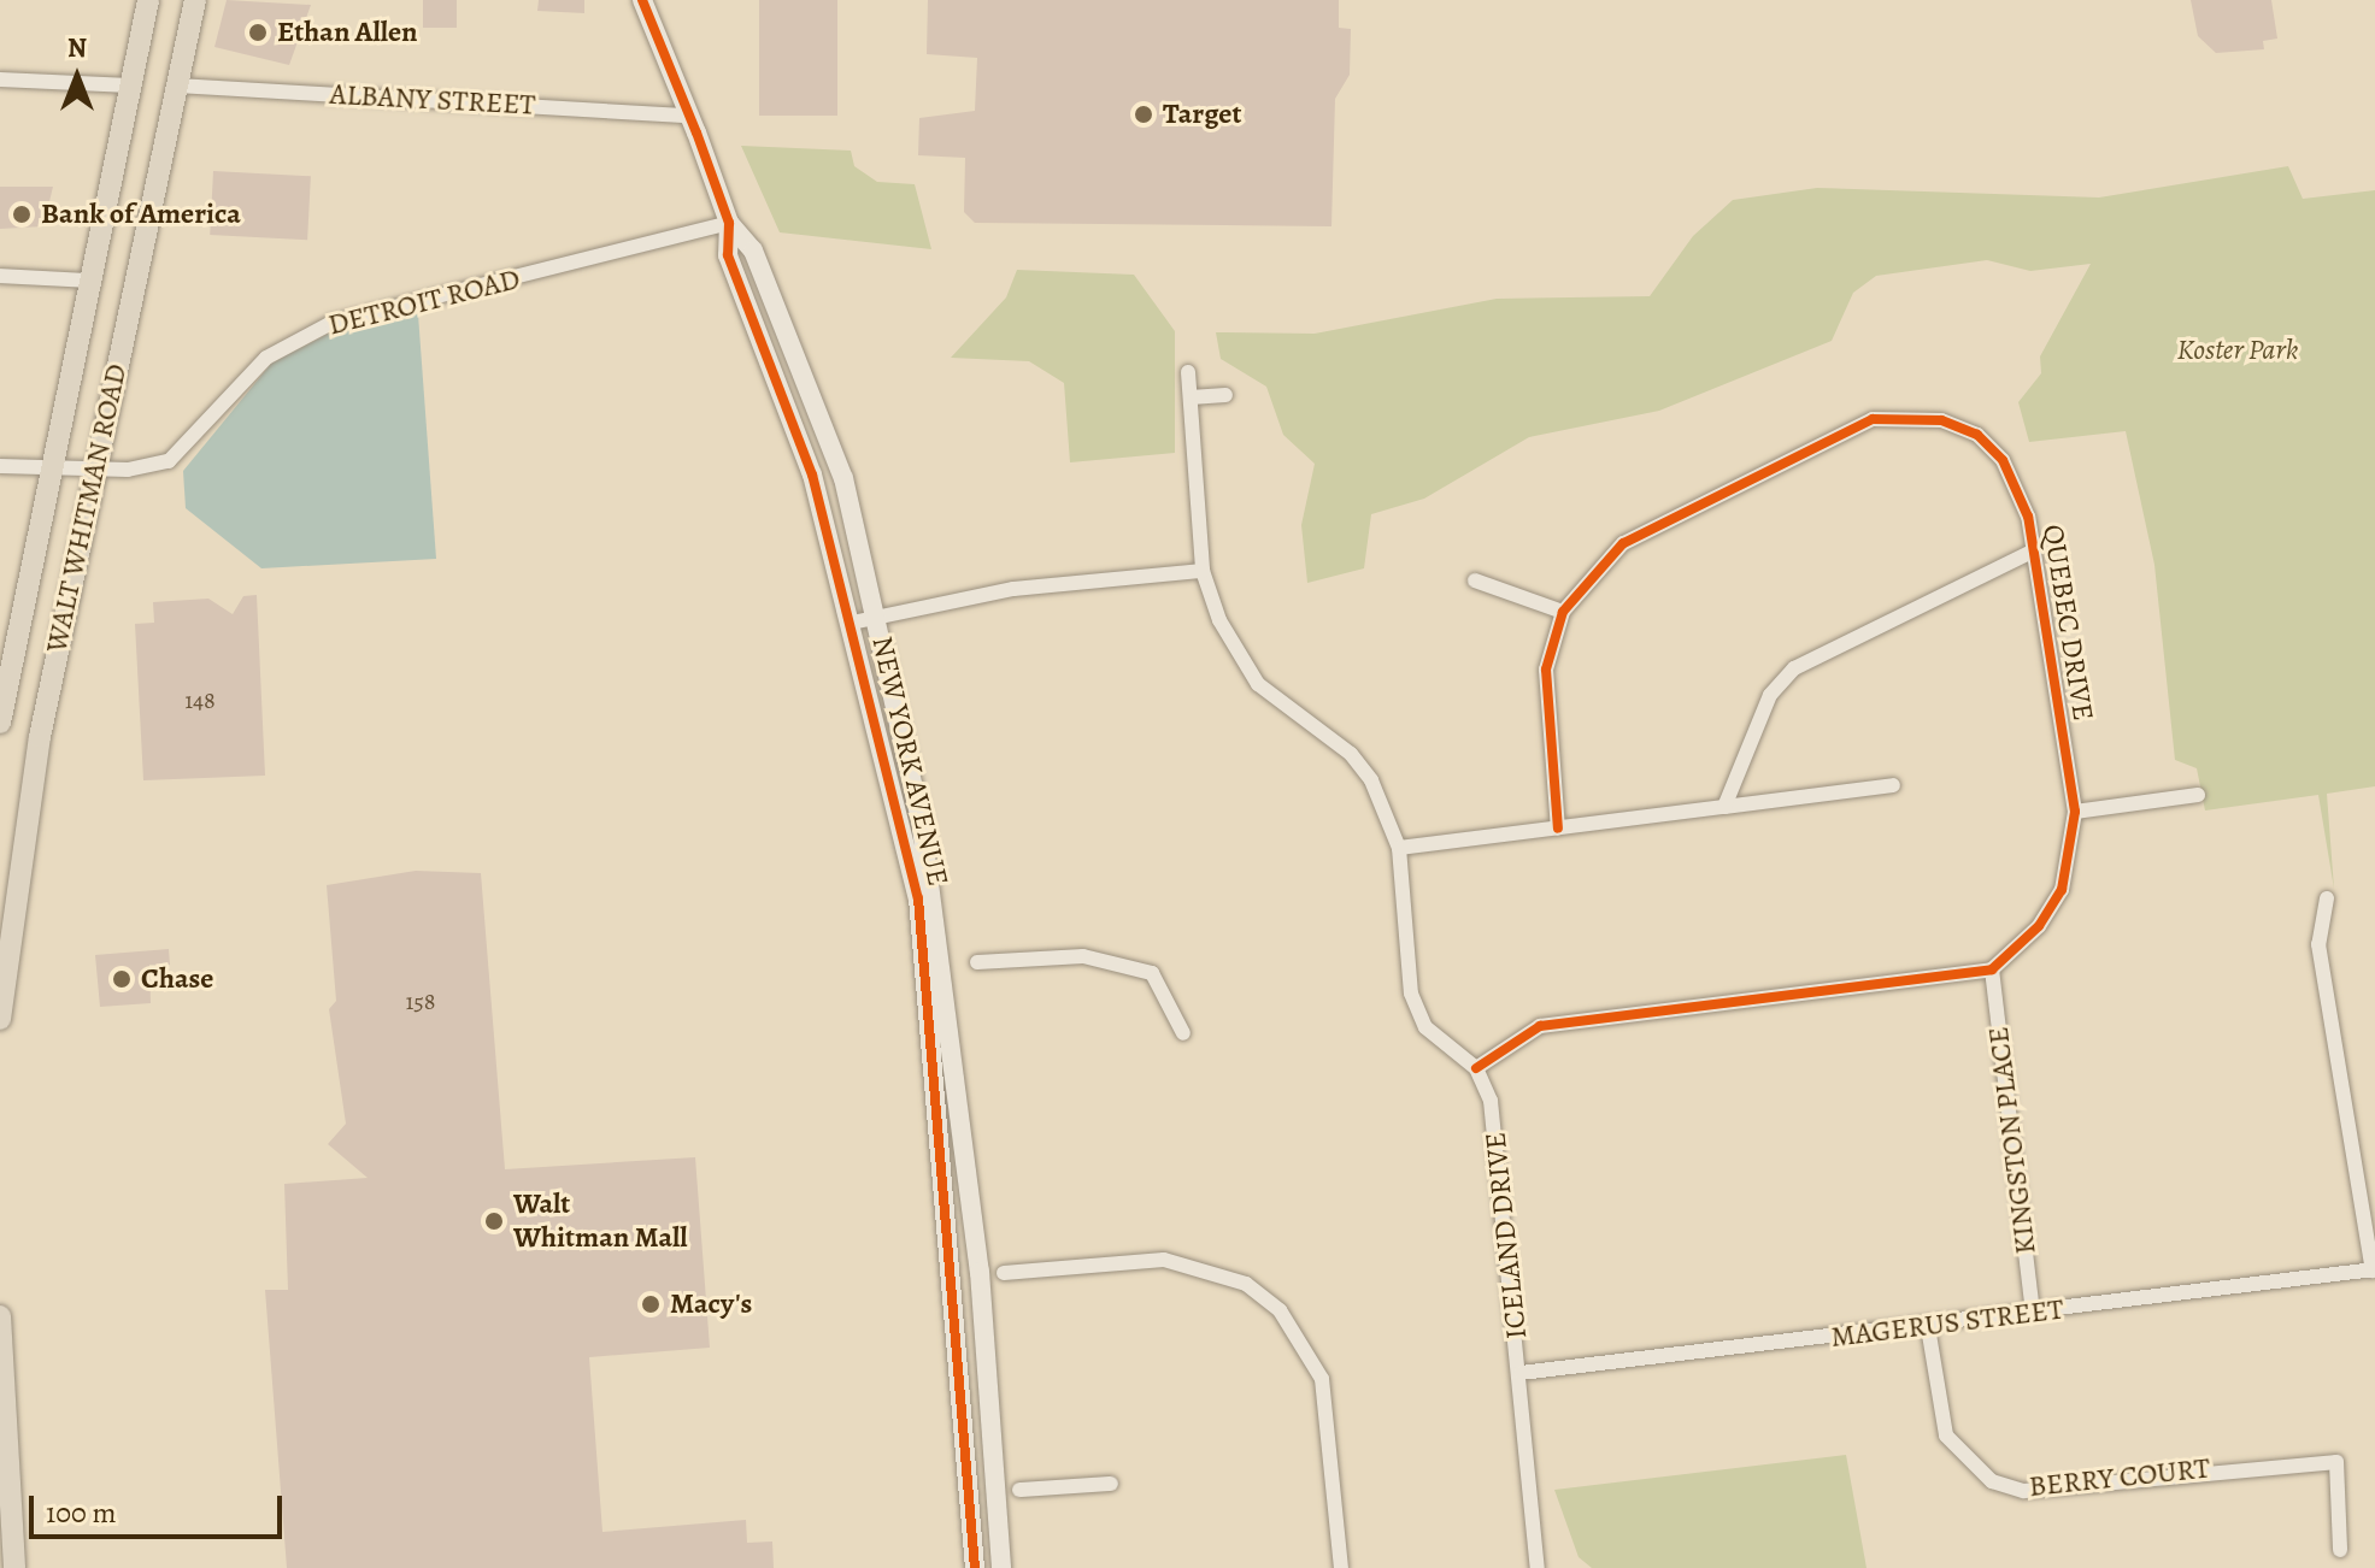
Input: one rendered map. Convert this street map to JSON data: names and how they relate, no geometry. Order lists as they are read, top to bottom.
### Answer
{
  "streets": {
    "main road": ["WALT WHITMAN ROAD"],
    "street": [
      "ALBANY STREET",
      "DETROIT ROAD",
      "QUEBEC DRIVE",
      "NEW YORK AVENUE",
      "KINGSTON PLACE",
      "ICELAND DRIVE",
      "MAGERUS STREET",
      "BERRY COURT"
    ]
  },
  "crossings": [
    ["ALBANY STREET", "WALT WHITMAN ROAD"],
    ["ALBANY STREET", "NEW YORK AVENUE"],
    ["DETROIT ROAD", "WALT WHITMAN ROAD"],
    ["DETROIT ROAD", "NEW YORK AVENUE"],
    ["QUEBEC DRIVE", "KINGSTON PLACE"],
    ["KINGSTON PLACE", "MAGERUS STREET"],
    ["ICELAND DRIVE", "MAGERUS STREET"],
    ["MAGERUS STREET", "BERRY COURT"]
  ],
  "parks": ["Koster Park"],
  "places": [
    "Ethan Allen",
    "Target",
    "Bank of America",
    "Chase",
    "Walt Whitman Mall",
    "Macy's"
  ],
  "house_numbers": ["148", "158"],
  "scale_bar": "100 m",
  "north": "top"
}
